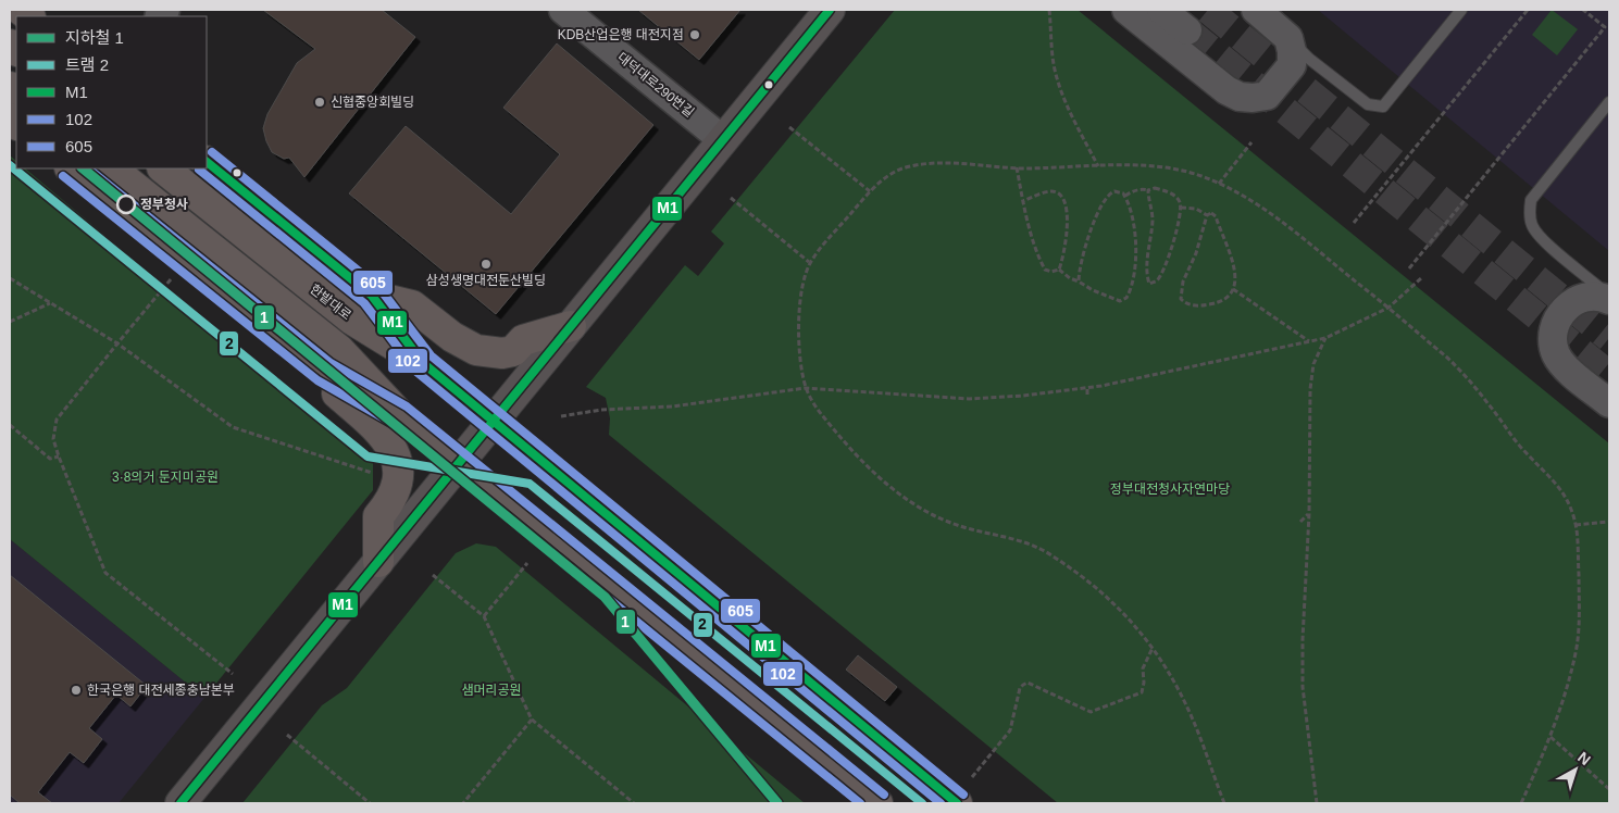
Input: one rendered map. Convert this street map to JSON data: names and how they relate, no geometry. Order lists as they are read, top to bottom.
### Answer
{
  "streets": {
    "main road": ["한밭대로"],
    "street": ["대덕대로290번길"]
  },
  "parks": ["3·8의거 둔지미공원", "정부대전청사자연마당", "샘머리공원"],
  "places": [
    "KDB산업은행 대전지점",
    "신협중앙회빌딩",
    "정부청사",
    "삼성생명대전둔산빌딩",
    "한국은행 대전세종충남본부"
  ],
  "lines": [
    "transit line M1",
    "transit line 605",
    "tram line 2",
    "metro line 1",
    "transit line 102"
  ],
  "legend": [
    "지하철 1",
    "트램 2",
    "M1",
    "102",
    "605"
  ],
  "north": "top right"
}
